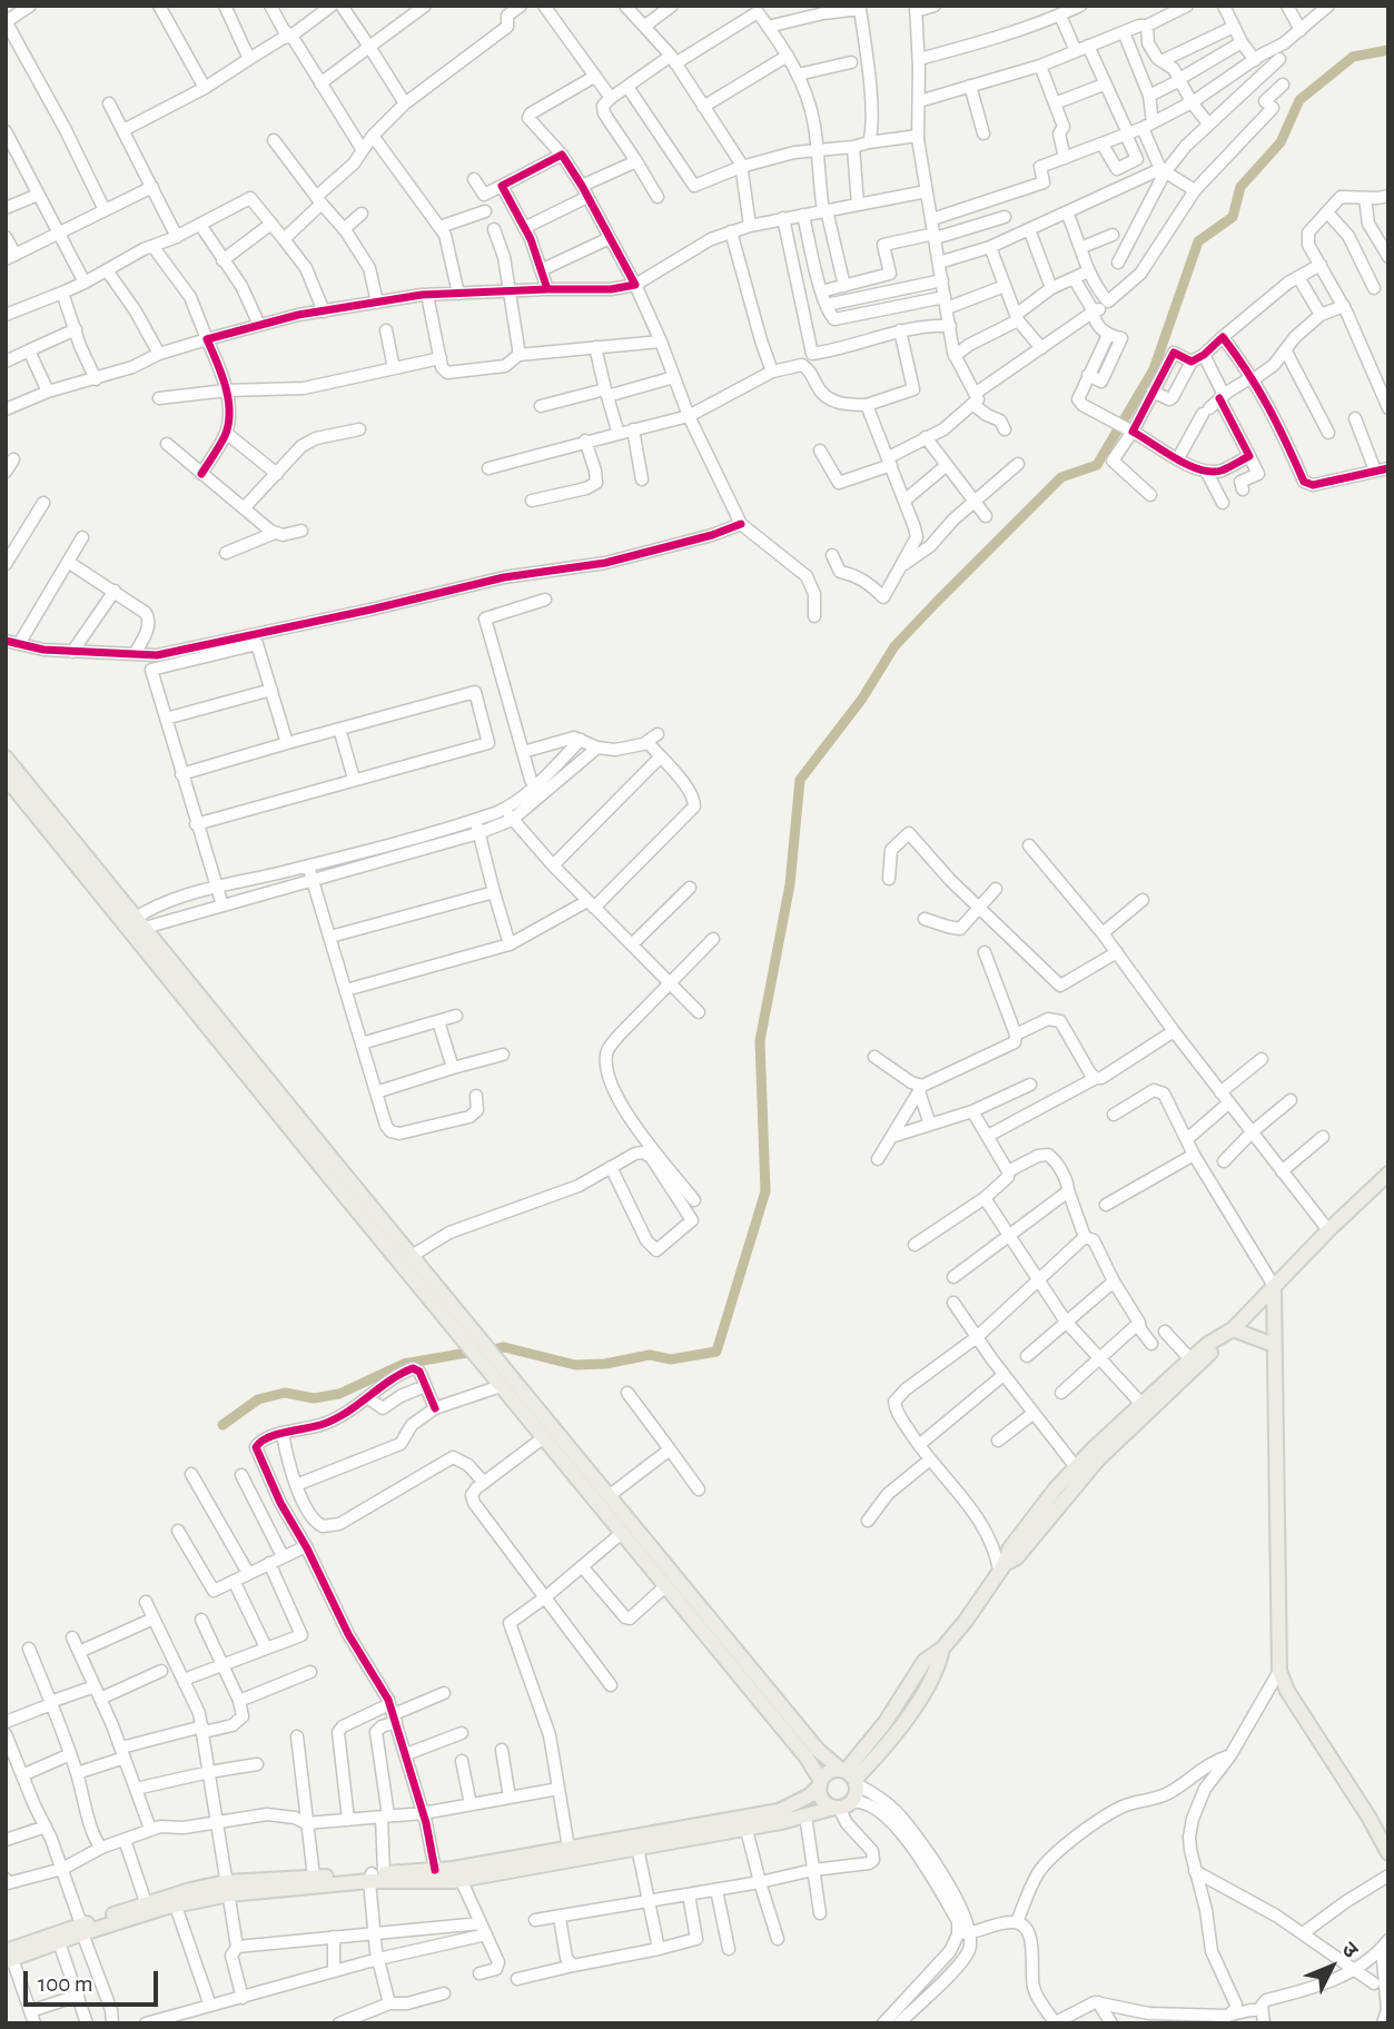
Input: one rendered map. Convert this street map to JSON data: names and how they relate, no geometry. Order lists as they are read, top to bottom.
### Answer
{
  "scale_bar": "100 m",
  "north": "top right"
}
